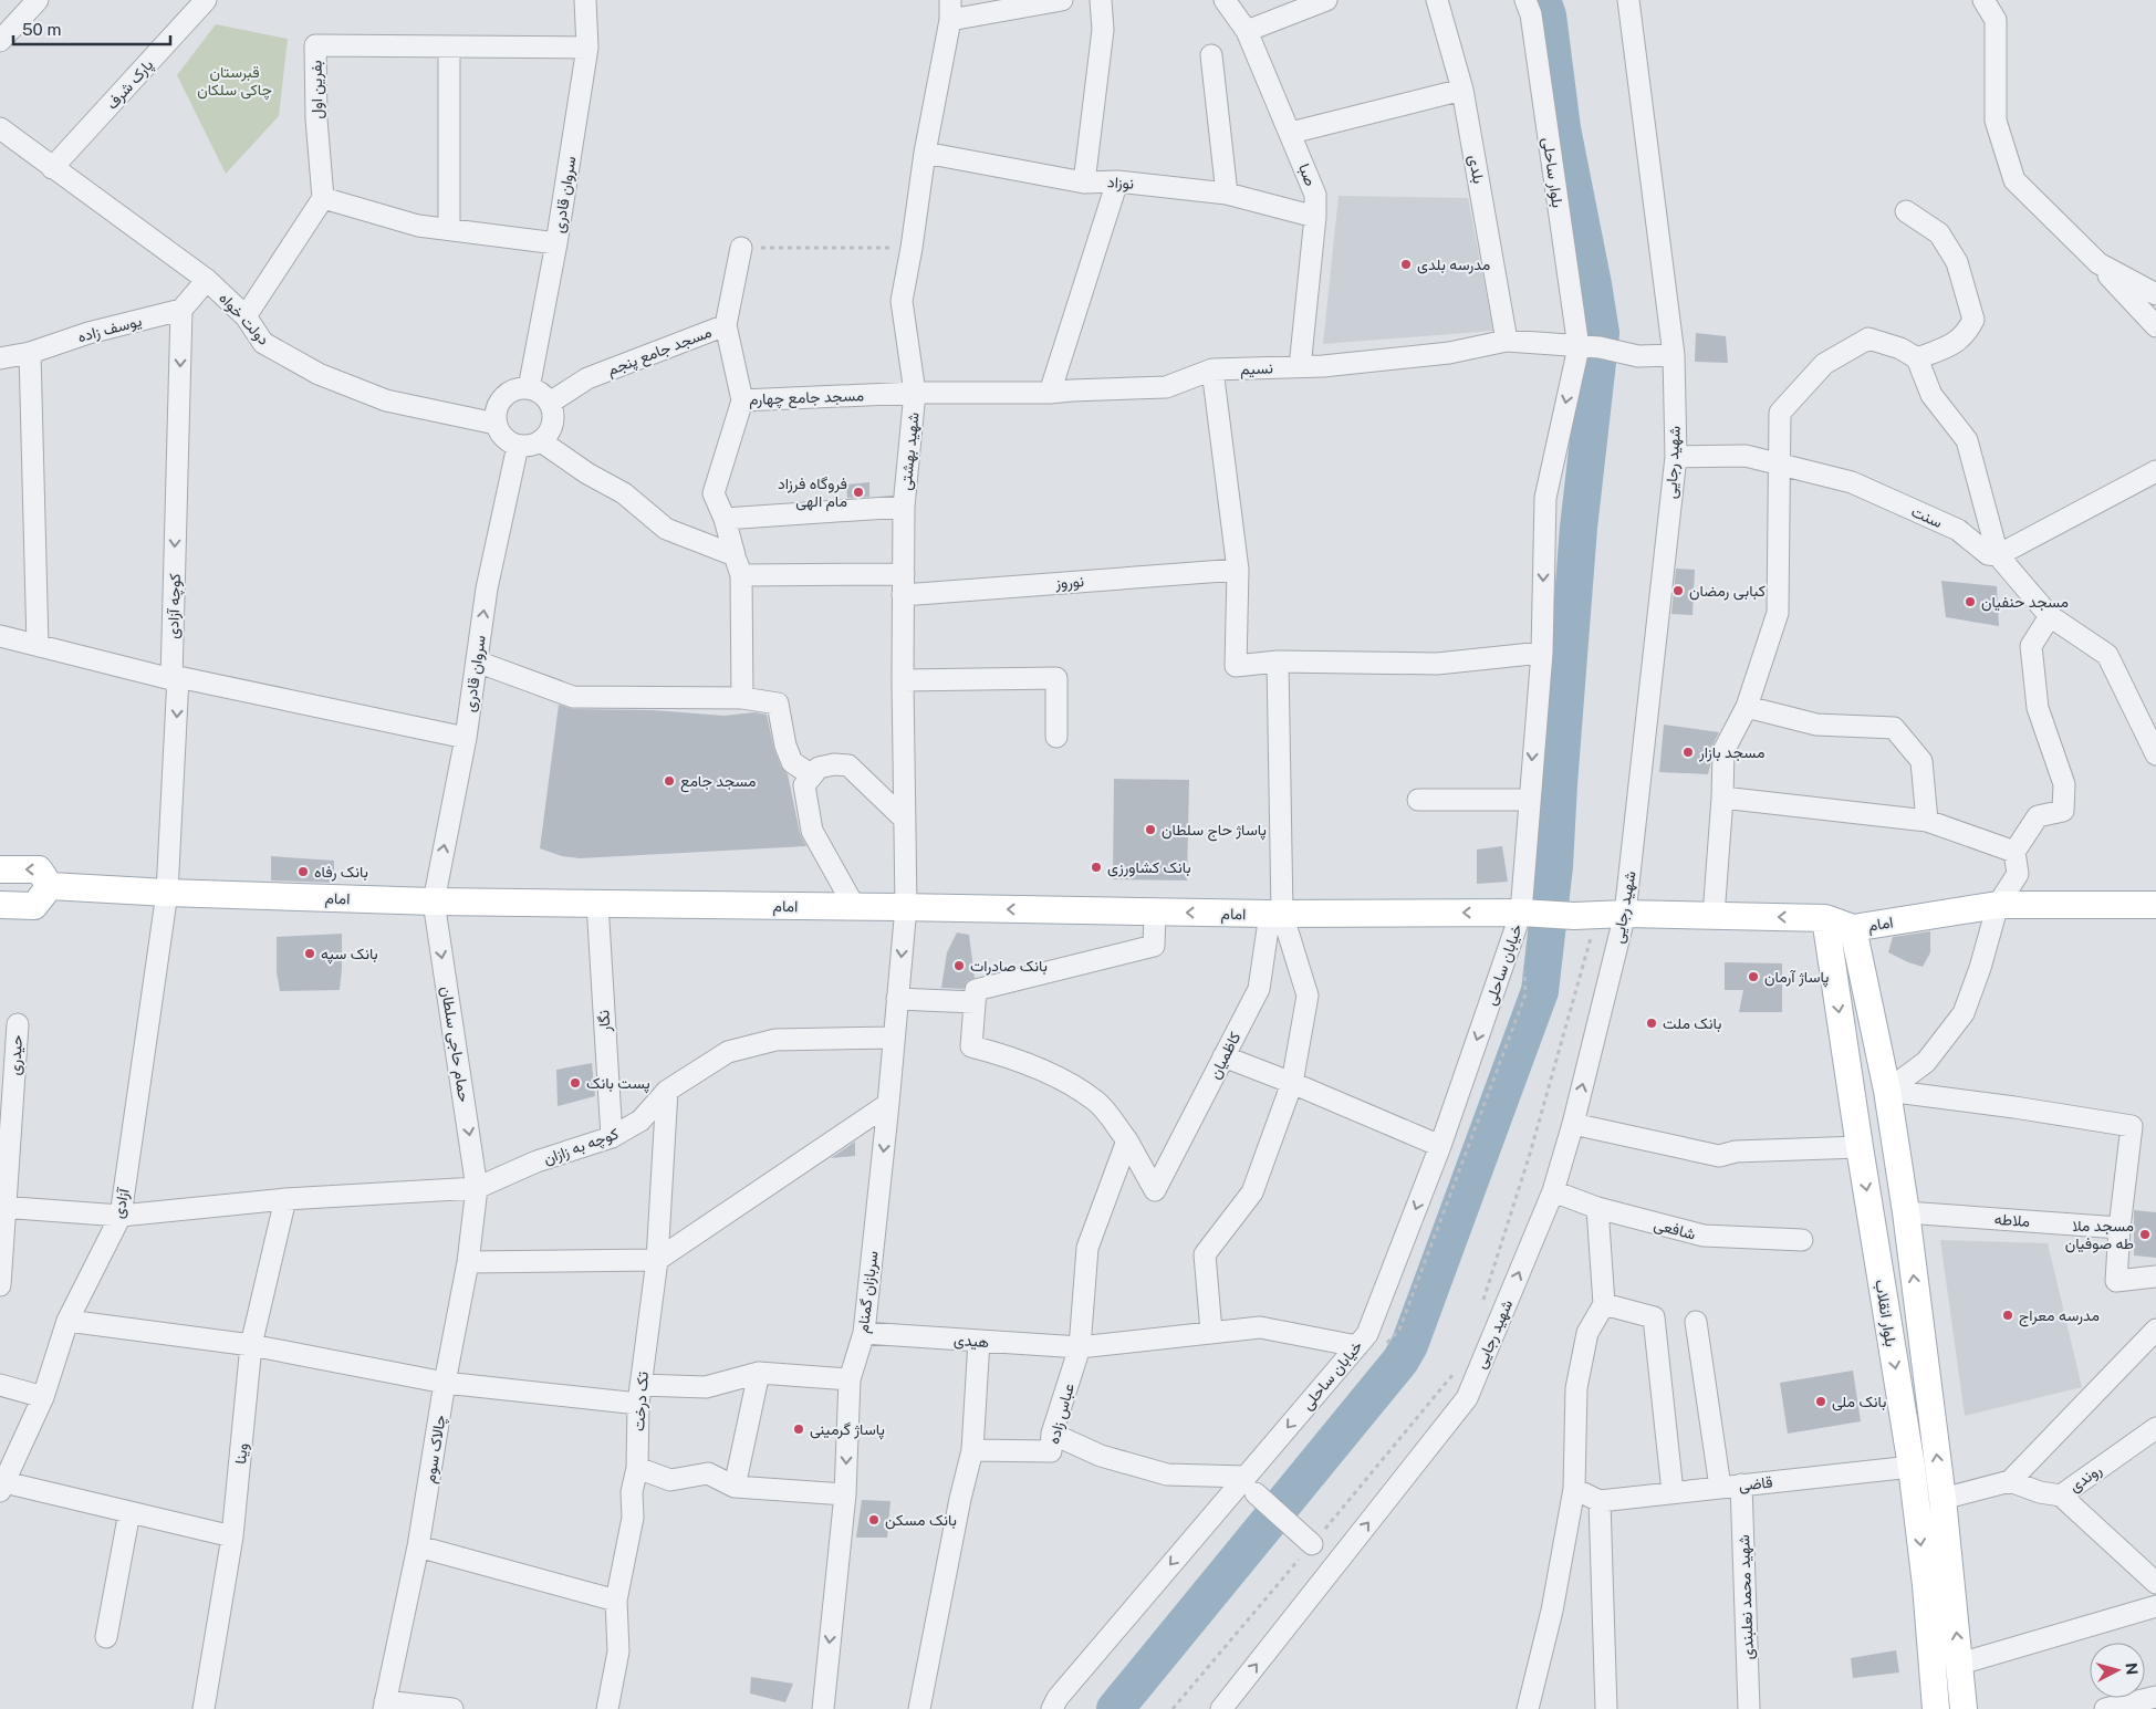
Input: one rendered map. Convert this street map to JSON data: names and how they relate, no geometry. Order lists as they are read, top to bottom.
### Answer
{
  "streets": {
    "main road": ["امام", "بلوار انقلاب"],
    "street": [
      "پارک شرف",
      "بفرین اول",
      "بلدی",
      "بلوار ساحلی",
      "صبا",
      "نوزاد",
      "سروان قادری",
      "دولت خواه",
      "یوسف زاده",
      "مسجد جامع پنجم",
      "نسیم",
      "مسجد جامع چهارم",
      "شهید بهشتی",
      "شهید رجایی",
      "سنت",
      "نوروز",
      "کوچه آزادی",
      "خیابان ساحلی",
      "نگار",
      "حمام حاجی سلطان",
      "حیدری",
      "کاظمیان",
      "کوچه به زازان",
      "آزادی",
      "ملاطه",
      "شافعی",
      "سربازان گمنام",
      "هیدی",
      "تک درخت",
      "عباس زاده",
      "چالاک سوم",
      "وینا",
      "روندی",
      "قاضی",
      "شهید محمد نعلبندی"
    ]
  },
  "crossings": [
    ["پارک شرف", "دولت خواه"],
    ["بفرین اول", "سروان قادری"],
    ["بلدی", "نسیم"],
    ["بلوار ساحلی", "نسیم"],
    ["بلوار ساحلی", "خیابان ساحلی"],
    ["صبا", "نوزاد"],
    ["صبا", "نسیم"],
    ["نوزاد", "شهید بهشتی"],
    ["سروان قادری", "دولت خواه"],
    ["سروان قادری", "مسجد جامع پنجم"],
    ["سروان قادری", "امام"],
    ["سروان قادری", "حمام حاجی سلطان"],
    ["دولت خواه", "مسجد جامع پنجم"],
    ["یوسف زاده", "کوچه آزادی"],
    ["مسجد جامع پنجم", "مسجد جامع چهارم"],
    ["نسیم", "مسجد جامع چهارم"],
    ["نسیم", "شهید بهشتی"],
    ["نسیم", "شهید رجایی"],
    ["نسیم", "خیابان ساحلی"],
    ["مسجد جامع چهارم", "شهید بهشتی"],
    ["شهید بهشتی", "نوروز"],
    ["شهید بهشتی", "امام"],
    ["شهید بهشتی", "سربازان گمنام"],
    ["شهید رجایی", "سنت"],
    ["شهید رجایی", "امام"],
    ["شهید رجایی", "شافعی"],
    ["کوچه آزادی", "امام"],
    ["کوچه آزادی", "آزادی"],
    ["امام", "خیابان ساحلی"],
    ["امام", "نگار"],
    ["امام", "حمام حاجی سلطان"],
    ["امام", "کاظمیان"],
    ["امام", "آزادی"],
    ["امام", "سربازان گمنام"],
    ["امام", "بلوار انقلاب"],
    ["نگار", "کوچه به زازان"],
    ["حمام حاجی سلطان", "کوچه به زازان"],
    ["حمام حاجی سلطان", "چالاک سوم"],
    ["کاظمیان", "عباس زاده"],
    ["کوچه به زازان", "سربازان گمنام"],
    ["کوچه به زازان", "تک درخت"],
    ["کوچه به زازان", "چالاک سوم"],
    ["ملاطه", "بلوار انقلاب"],
    ["سربازان گمنام", "هیدی"],
    ["بلوار انقلاب", "قاضی"],
    ["هیدی", "عباس زاده"],
    ["قاضی", "شهید محمد نعلبندی"]
  ],
  "one_way": ["سروان قادری", "خیابان ساحلی", "حمام حاجی سلطان"],
  "parks": ["قبرستان چاکی سلکان"],
  "places": [
    "مدرسه بلدی",
    "فروگاه فرزاد مام الهی",
    "کبابی رمضان",
    "مسجد حنفیان",
    "مسجد بازار",
    "مسجد جامع",
    "پاساژ حاج سلطان",
    "بانک کشاورزی",
    "بانک رفاه",
    "بانک سپه",
    "بانک صادرات",
    "پاساژ آرمان",
    "بانک ملت",
    "پست بانک",
    "مسجد ملا طه صوفیان",
    "مدرسه معراج",
    "بانک ملی",
    "پاساژ گرمینی",
    "بانک مسکن"
  ],
  "scale_bar": "50 m",
  "north": "right"
}
